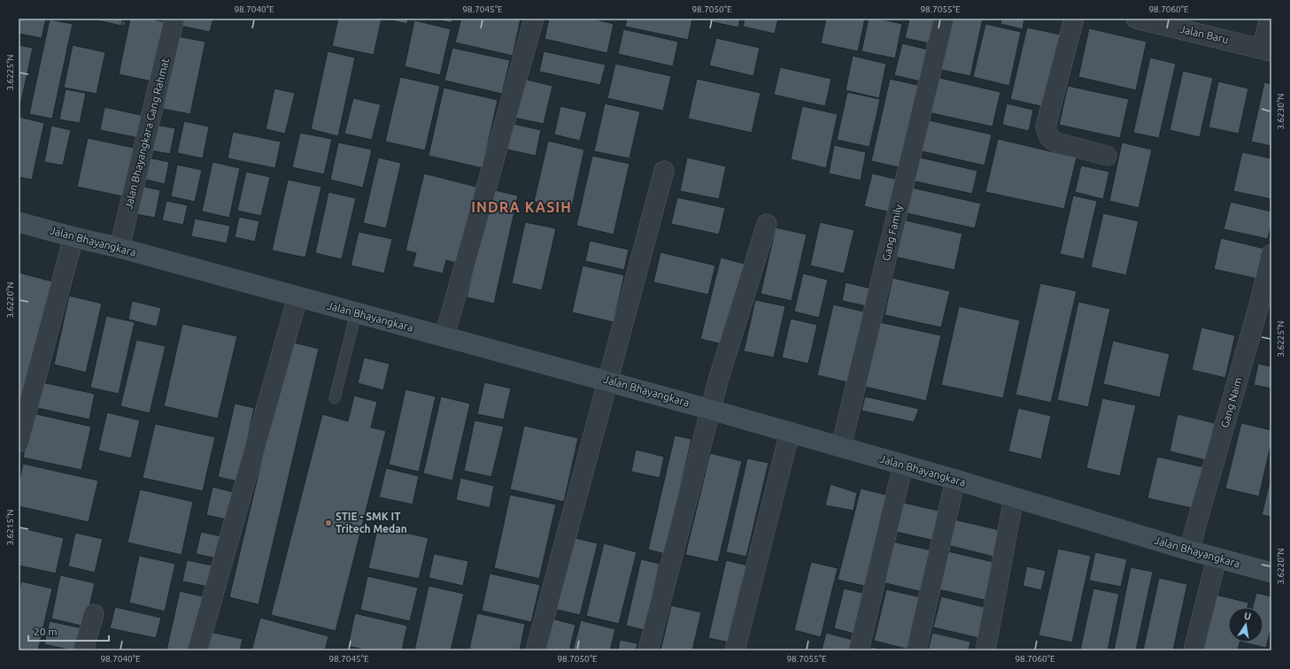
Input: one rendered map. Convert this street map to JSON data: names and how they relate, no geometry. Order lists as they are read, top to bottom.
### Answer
{
  "streets": {
    "main road": ["Jalan Bhayangkara"],
    "street": [
      "Jalan Baru",
      "Jalan Bhayangkara Gang Rahmat",
      "Gang Family",
      "Gang Naim"
    ]
  },
  "crossings": [
    ["Jalan Bhayangkara Gang Rahmat", "Jalan Bhayangkara"],
    ["Gang Family", "Jalan Bhayangkara"],
    ["Jalan Bhayangkara", "Gang Naim"]
  ],
  "districts": ["INDRA KASIH"],
  "places": ["STIE - SMK IT Tritech Medan"],
  "scale_bar": "20 m",
  "north": "top",
  "coordinates": [
    "98.7040°E",
    "98.7045°E",
    "98.7050°E",
    "98.7055°E",
    "98.7060°E",
    "3.6225°N",
    "3.6230°N",
    "3.6220°N",
    "3.6215°N"
  ]
}
